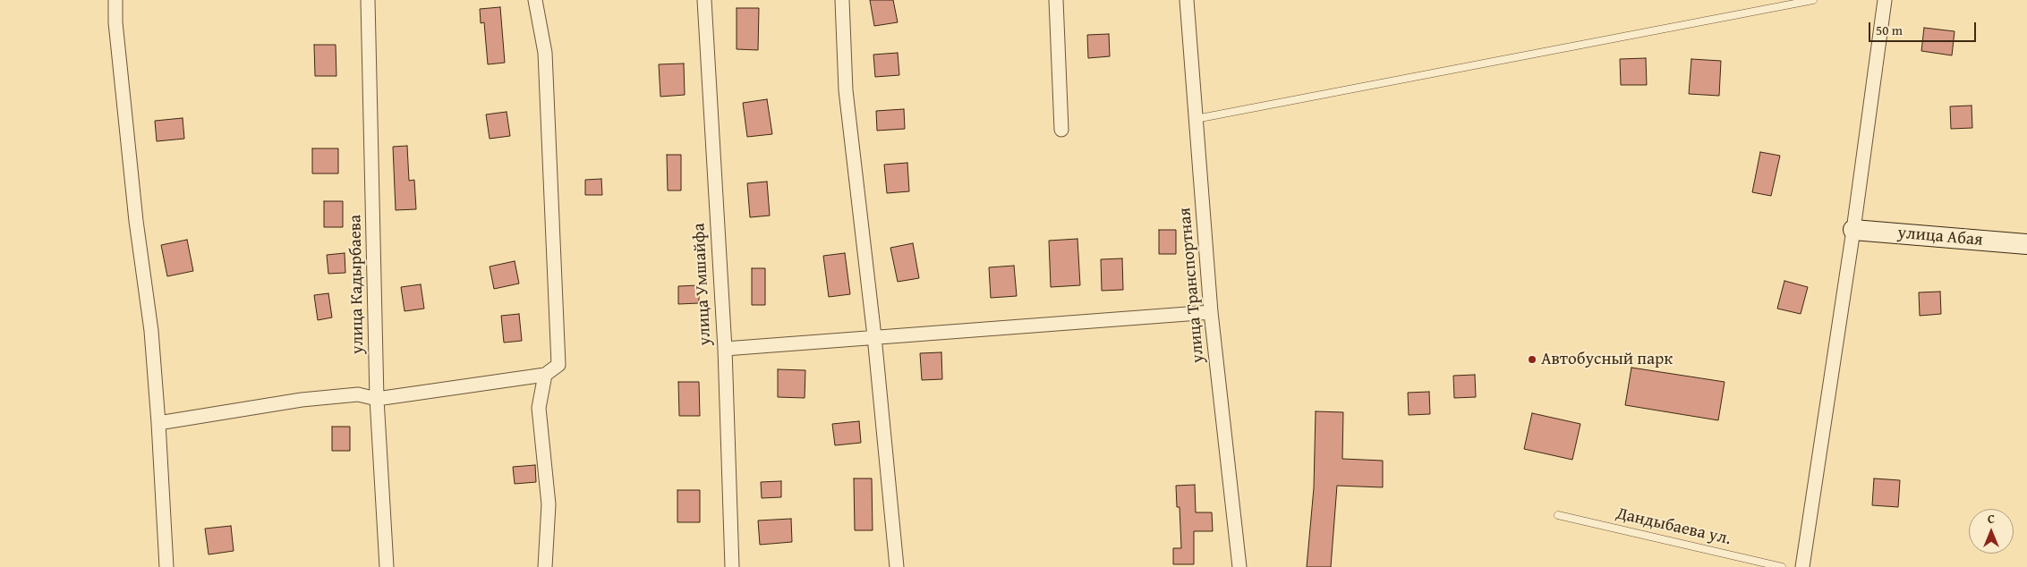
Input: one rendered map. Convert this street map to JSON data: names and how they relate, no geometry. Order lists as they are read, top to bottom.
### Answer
{
  "streets": {
    "street": [
      "улица Абая",
      "улица Кадырбаева",
      "улица Умшайфа",
      "улица Транспортная"
    ],
    "lane": ["Дандыбаева ул."]
  },
  "places": ["Автобусный парк"],
  "scale_bar": "50 m",
  "north": "top"
}
